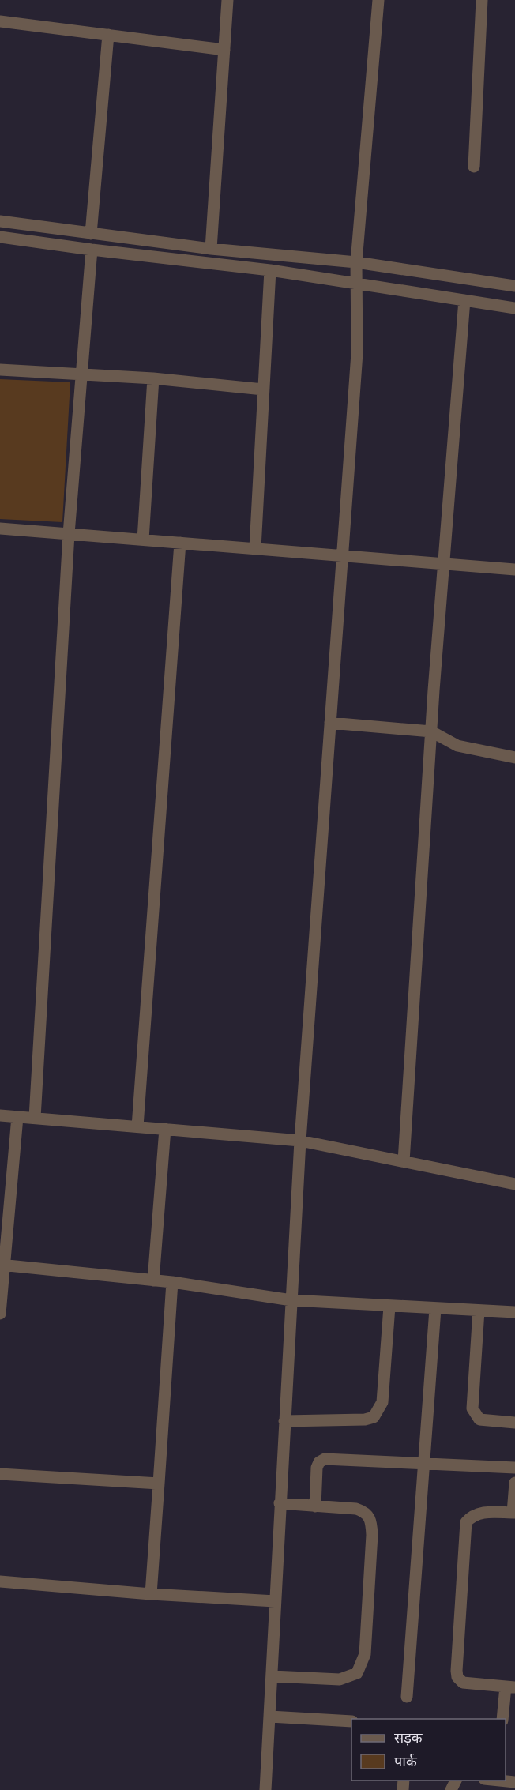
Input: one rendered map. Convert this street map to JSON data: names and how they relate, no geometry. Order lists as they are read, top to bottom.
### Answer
{
  "legend": ["सड़क", "पार्क"]
}
